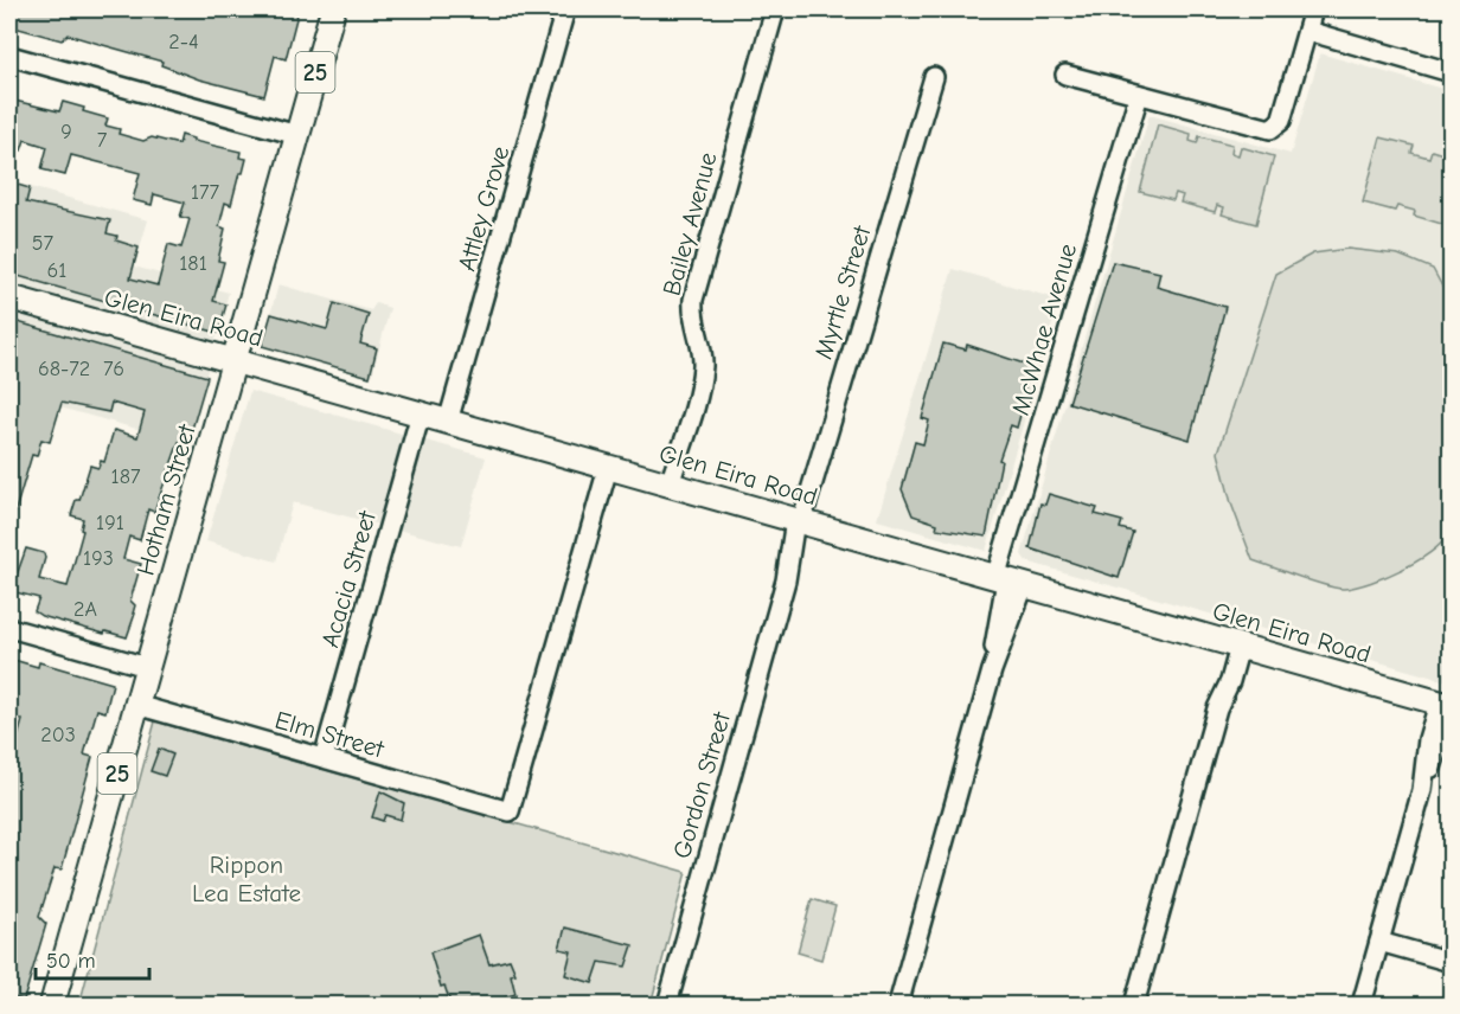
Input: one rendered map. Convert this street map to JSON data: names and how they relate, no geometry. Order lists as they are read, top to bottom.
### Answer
{
  "streets": {
    "main road": ["25", "Glen Eira Road", "Hotham Street"],
    "street": [
      "Attley Grove",
      "Bailey Avenue",
      "Myrtle Street",
      "McWhae Avenue",
      "Acacia Street",
      "Elm Street",
      "Gordon Street"
    ]
  },
  "crossings": [
    ["Attley Grove", "Glen Eira Road"],
    ["Bailey Avenue", "Glen Eira Road"],
    ["Myrtle Street", "Glen Eira Road"],
    ["Myrtle Street", "Gordon Street"],
    ["Glen Eira Road", "McWhae Avenue"],
    ["Glen Eira Road", "Hotham Street"],
    ["Glen Eira Road", "Acacia Street"],
    ["Glen Eira Road", "Elm Street"],
    ["Glen Eira Road", "Gordon Street"],
    ["Hotham Street", "Elm Street"],
    ["Acacia Street", "Elm Street"]
  ],
  "parks": ["Rippon Lea Estate"],
  "house_numbers": [
    "2-4",
    "9",
    "7",
    "177",
    "57",
    "181",
    "61",
    "68-72",
    "76",
    "187",
    "191",
    "193",
    "2A",
    "203"
  ],
  "scale_bar": "50 m"
}
